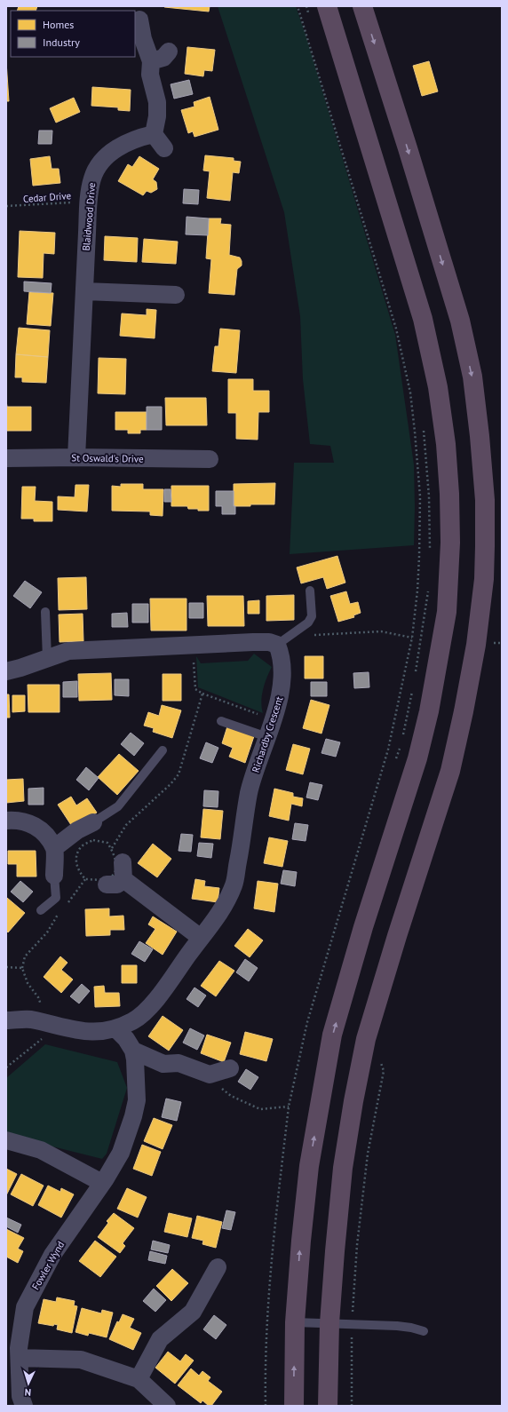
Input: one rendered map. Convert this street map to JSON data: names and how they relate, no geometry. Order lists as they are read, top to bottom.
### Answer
{
  "streets": {
    "street": [
      "Blaidwood Drive",
      "St Oswald's Drive",
      "Richardby Crescent",
      "Fowler Wynd"
    ],
    "path": ["Cedar Drive"]
  },
  "crossings": [
    ["Cedar Drive", "Blaidwood Drive"],
    ["Blaidwood Drive", "St Oswald's Drive"]
  ],
  "legend": ["Homes", "Industry"],
  "north": "bottom"
}
